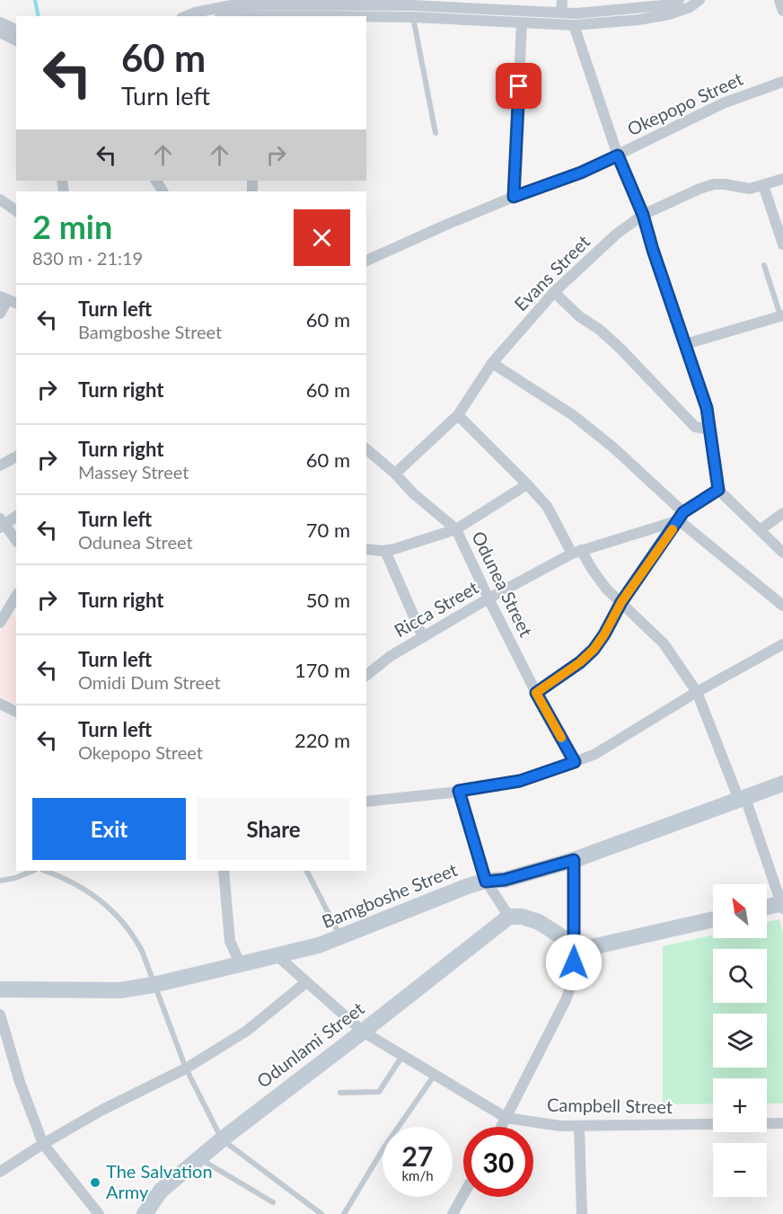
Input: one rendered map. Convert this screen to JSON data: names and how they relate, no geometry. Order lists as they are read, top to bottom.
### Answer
{
  "streets": {
    "main road": ["Bamgboshe Street", "Odunlami Street"],
    "street": [
      "Okepopo Street",
      "Evans Street",
      "Odunea Street",
      "Ricca Street",
      "Campbell Street"
    ]
  },
  "crossings": [
    ["Evans Street", "Odunea Street"],
    ["Odunea Street", "Ricca Street"],
    ["Bamgboshe Street", "Campbell Street"],
    ["Odunlami Street", "Campbell Street"]
  ],
  "places": ["The Salvation Army"],
  "north": "top left",
  "page": {
    "turn": ["60 m", "Turn left"],
    "heading": ["2 min", "830 m · 21:19"],
    "list": [
      {
        "name": "Turn left",
        "note": "Bamgboshe Street",
        "value": "60 m"
      },
      {
        "name": "Turn right",
        "value": "60 m"
      },
      {
        "name": "Turn right",
        "note": "Massey Street",
        "value": "60 m"
      },
      {
        "name": "Turn left",
        "note": "Odunea Street",
        "value": "70 m"
      },
      {
        "name": "Turn right",
        "value": "50 m"
      },
      {
        "name": "Turn left",
        "note": "Omidi Dum Street",
        "value": "170 m"
      },
      {
        "name": "Turn left",
        "note": "Okepopo Street",
        "value": "220 m"
      }
    ],
    "buttons": ["Exit", "Share"],
    "map_buttons": ["+", "−"],
    "speed": "27 km/h",
    "limit": "30"
  }
}
